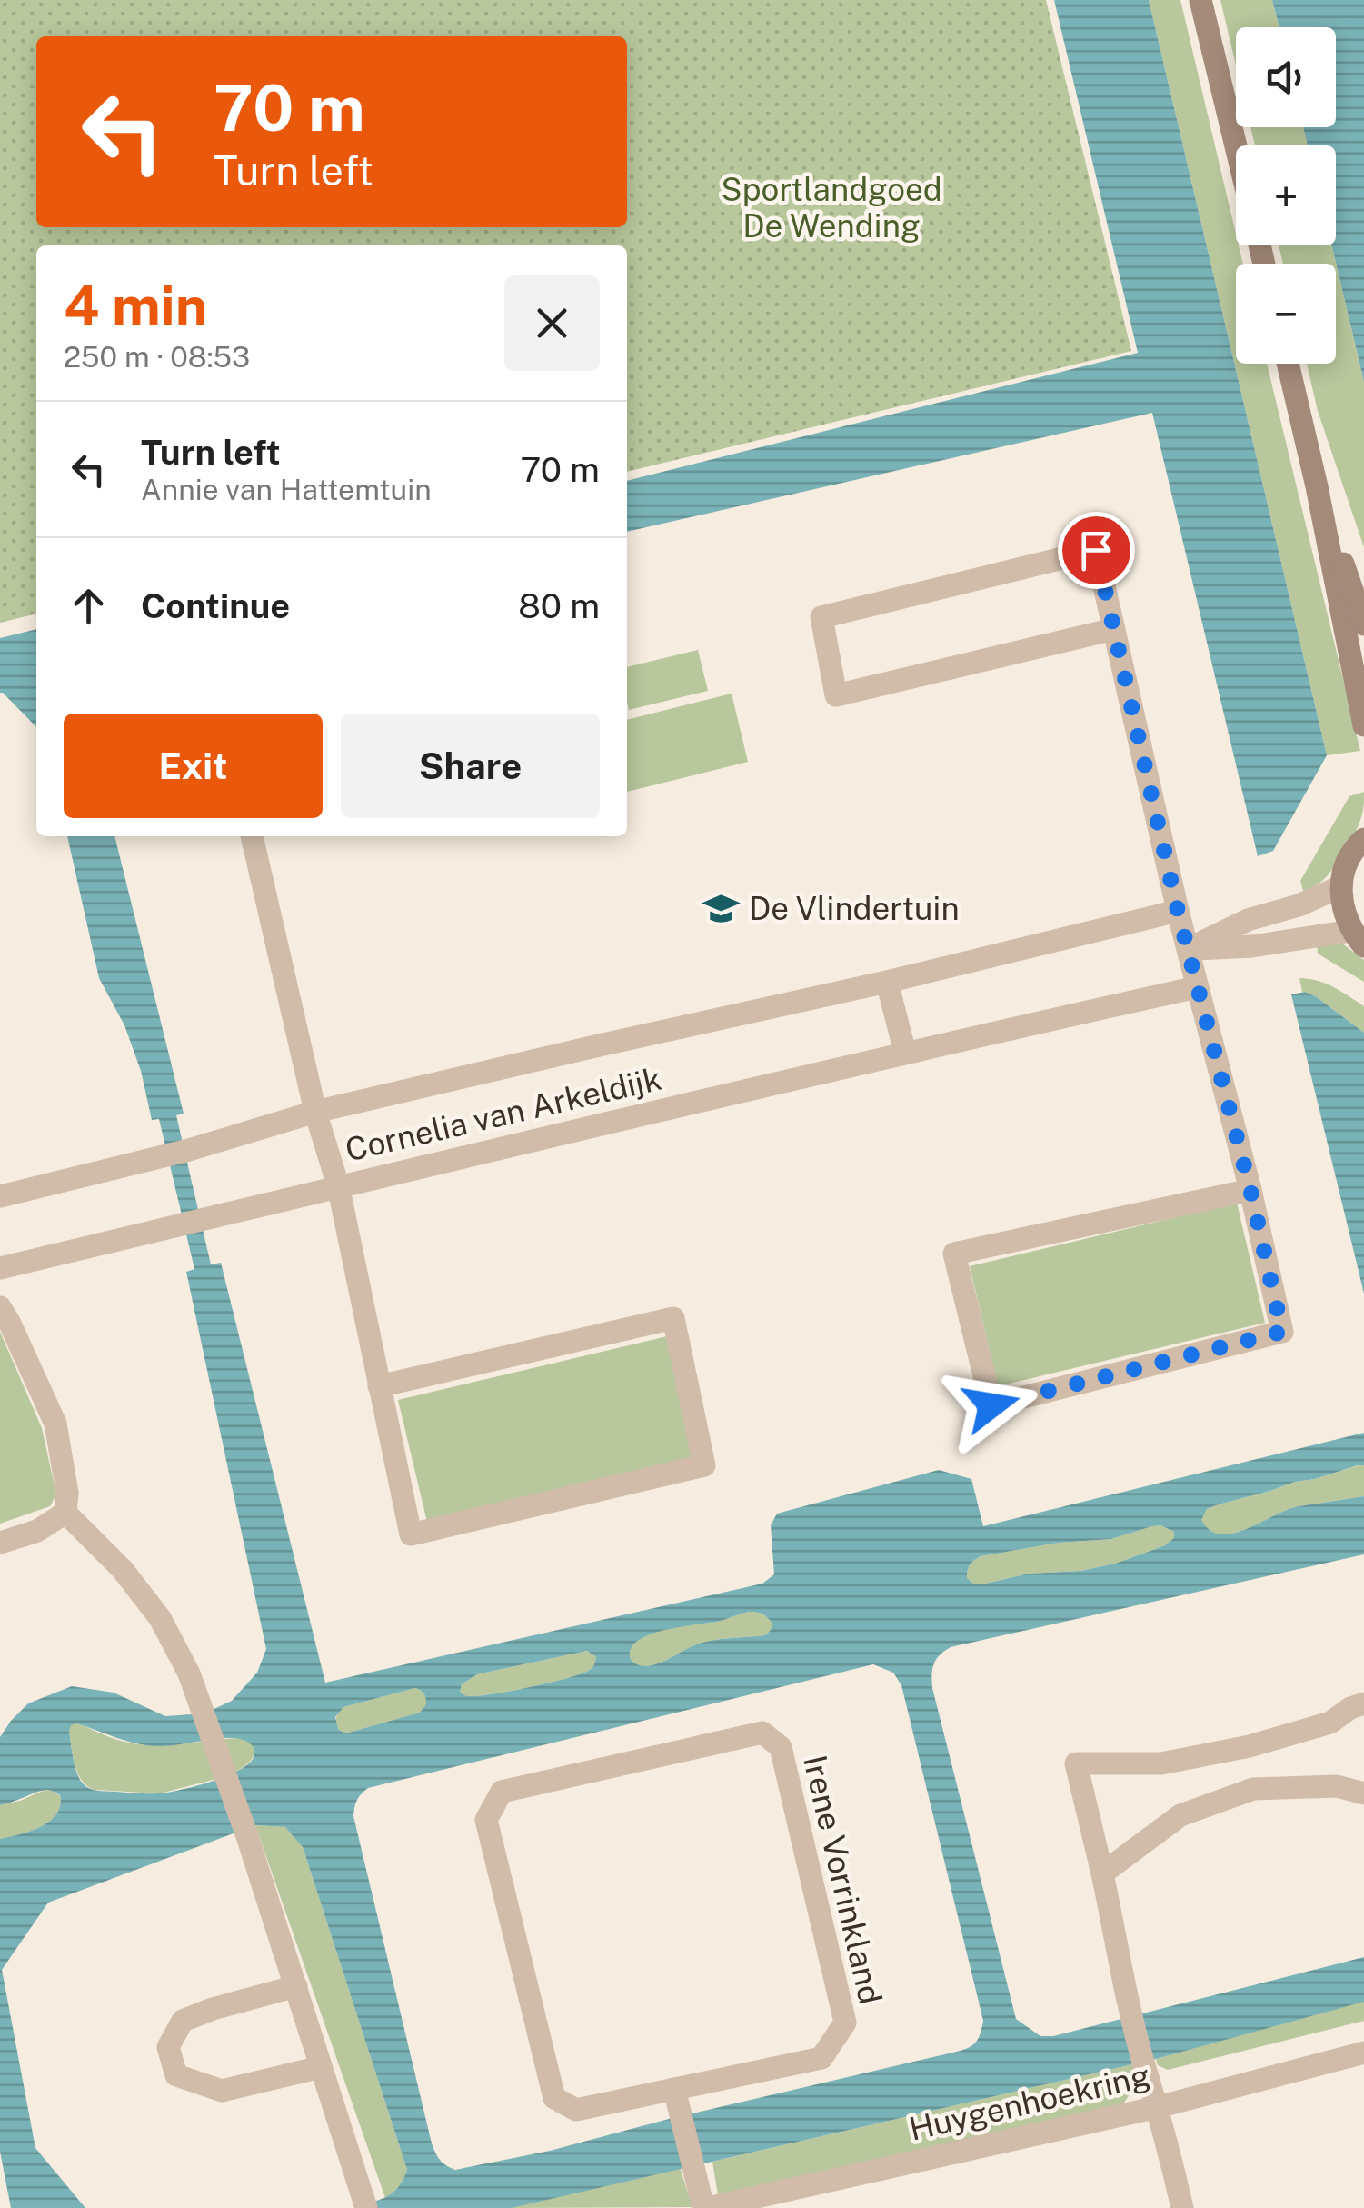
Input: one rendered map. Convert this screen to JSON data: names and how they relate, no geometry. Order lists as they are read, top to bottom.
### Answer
{
  "streets": {
    "street": ["Cornelia van Arkeldijk", "Irene Vorrinkland", "Huygenhoekring"]
  },
  "parks": ["Sportlandgoed De Wending"],
  "places": {
    "school or university": ["De Vlindertuin"]
  },
  "page": {
    "map_buttons": ["+", "−"],
    "turn": ["70 m", "Turn left"],
    "heading": ["4 min", "250 m · 08:53"],
    "list": [
      {
        "name": "Turn left",
        "note": "Annie van Hattemtuin",
        "value": "70 m"
      },
      {
        "name": "Continue",
        "value": "80 m"
      }
    ],
    "buttons": ["Exit", "Share"]
  }
}
